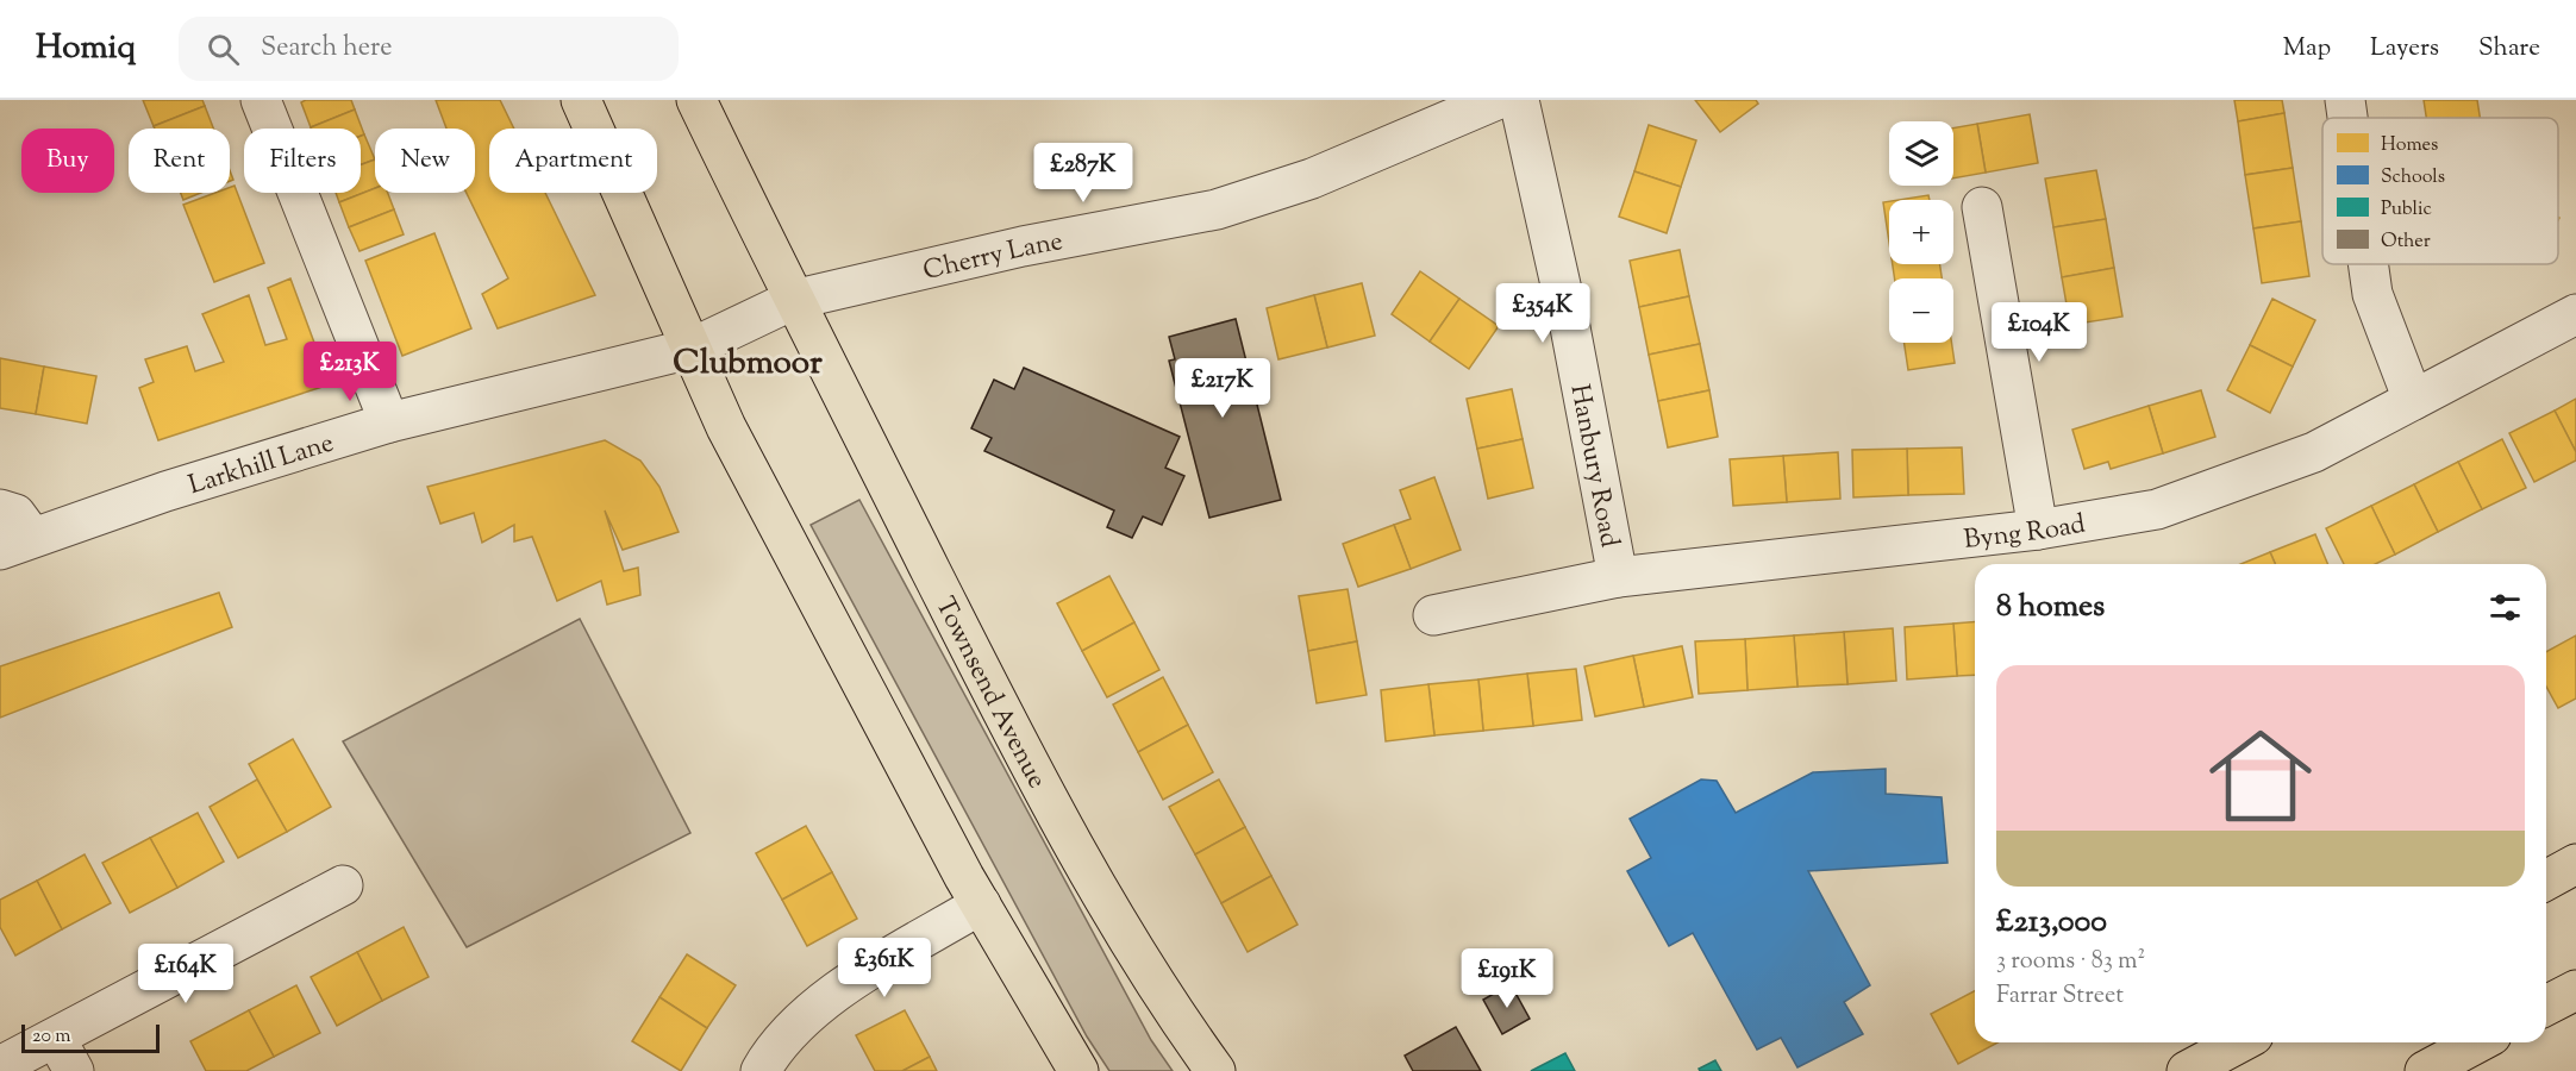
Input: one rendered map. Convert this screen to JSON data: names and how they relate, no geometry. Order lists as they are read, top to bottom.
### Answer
{
  "streets": {
    "main road": ["Townsend Avenue"],
    "street": [
      "Cherry Lane",
      "Larkhill Lane",
      "Hanbury Road",
      "Byng Road"
    ]
  },
  "crossings": [
    ["Cherry Lane", "Larkhill Lane"],
    ["Cherry Lane", "Townsend Avenue"],
    ["Hanbury Road", "Byng Road"]
  ],
  "districts": ["Clubmoor"],
  "legend": [
    "Homes",
    "Schools",
    "Public",
    "Other"
  ],
  "scale_bar": "20 m",
  "page": {
    "header": "Homiq",
    "search": "Search here",
    "nav": ["Map", "Layers", "Share"],
    "map_buttons": ["+", "−"],
    "chip": [
      "Buy",
      "Rent",
      "Filters",
      "New",
      "Apartment"
    ],
    "price": [
      "£287K",
      "£354K",
      "£104K",
      "£213K",
      "£217K",
      "£361K",
      "£164K",
      "£191K"
    ],
    "heading": "8 homes",
    "list": [
      {
        "name": "£213,000",
        "note": "3 rooms · 83 m² · Farrar Street"
      }
    ],
    "scale": "20 m"
  }
}
